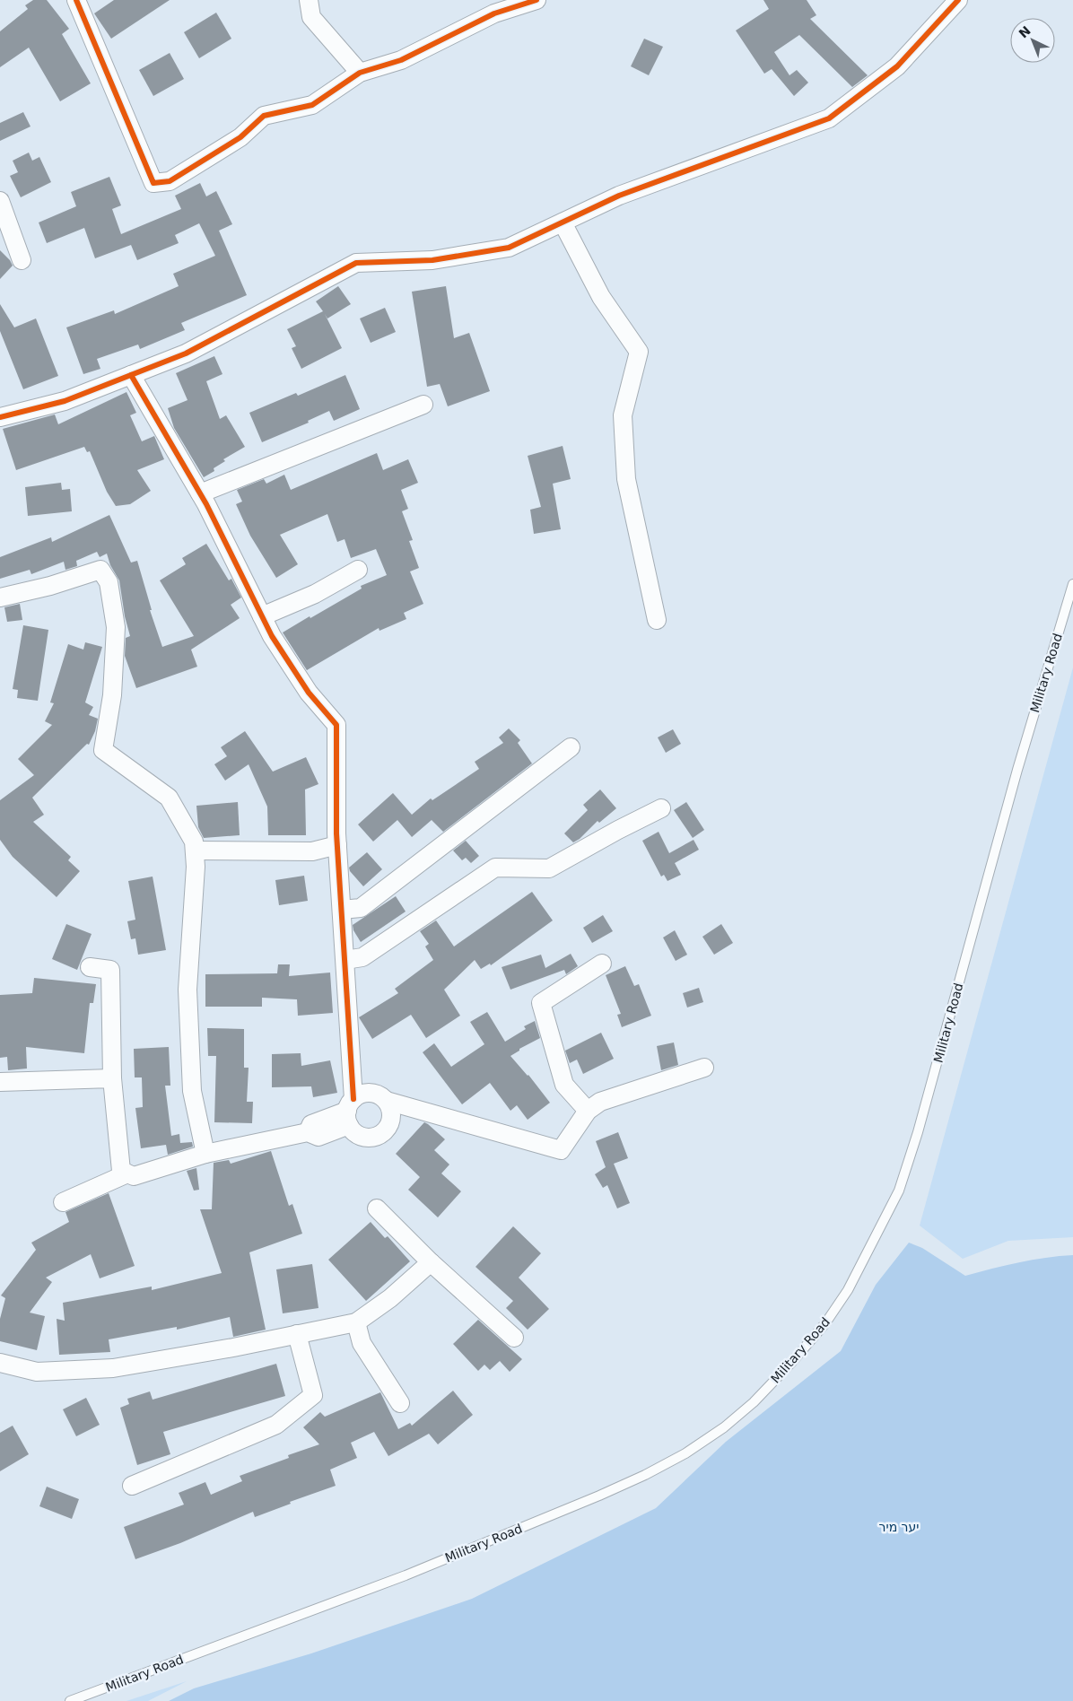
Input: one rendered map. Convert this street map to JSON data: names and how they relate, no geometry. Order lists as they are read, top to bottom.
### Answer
{
  "streets": {
    "lane": ["Military Road"]
  },
  "parks": ["יער מיר"],
  "north": "top left"
}
